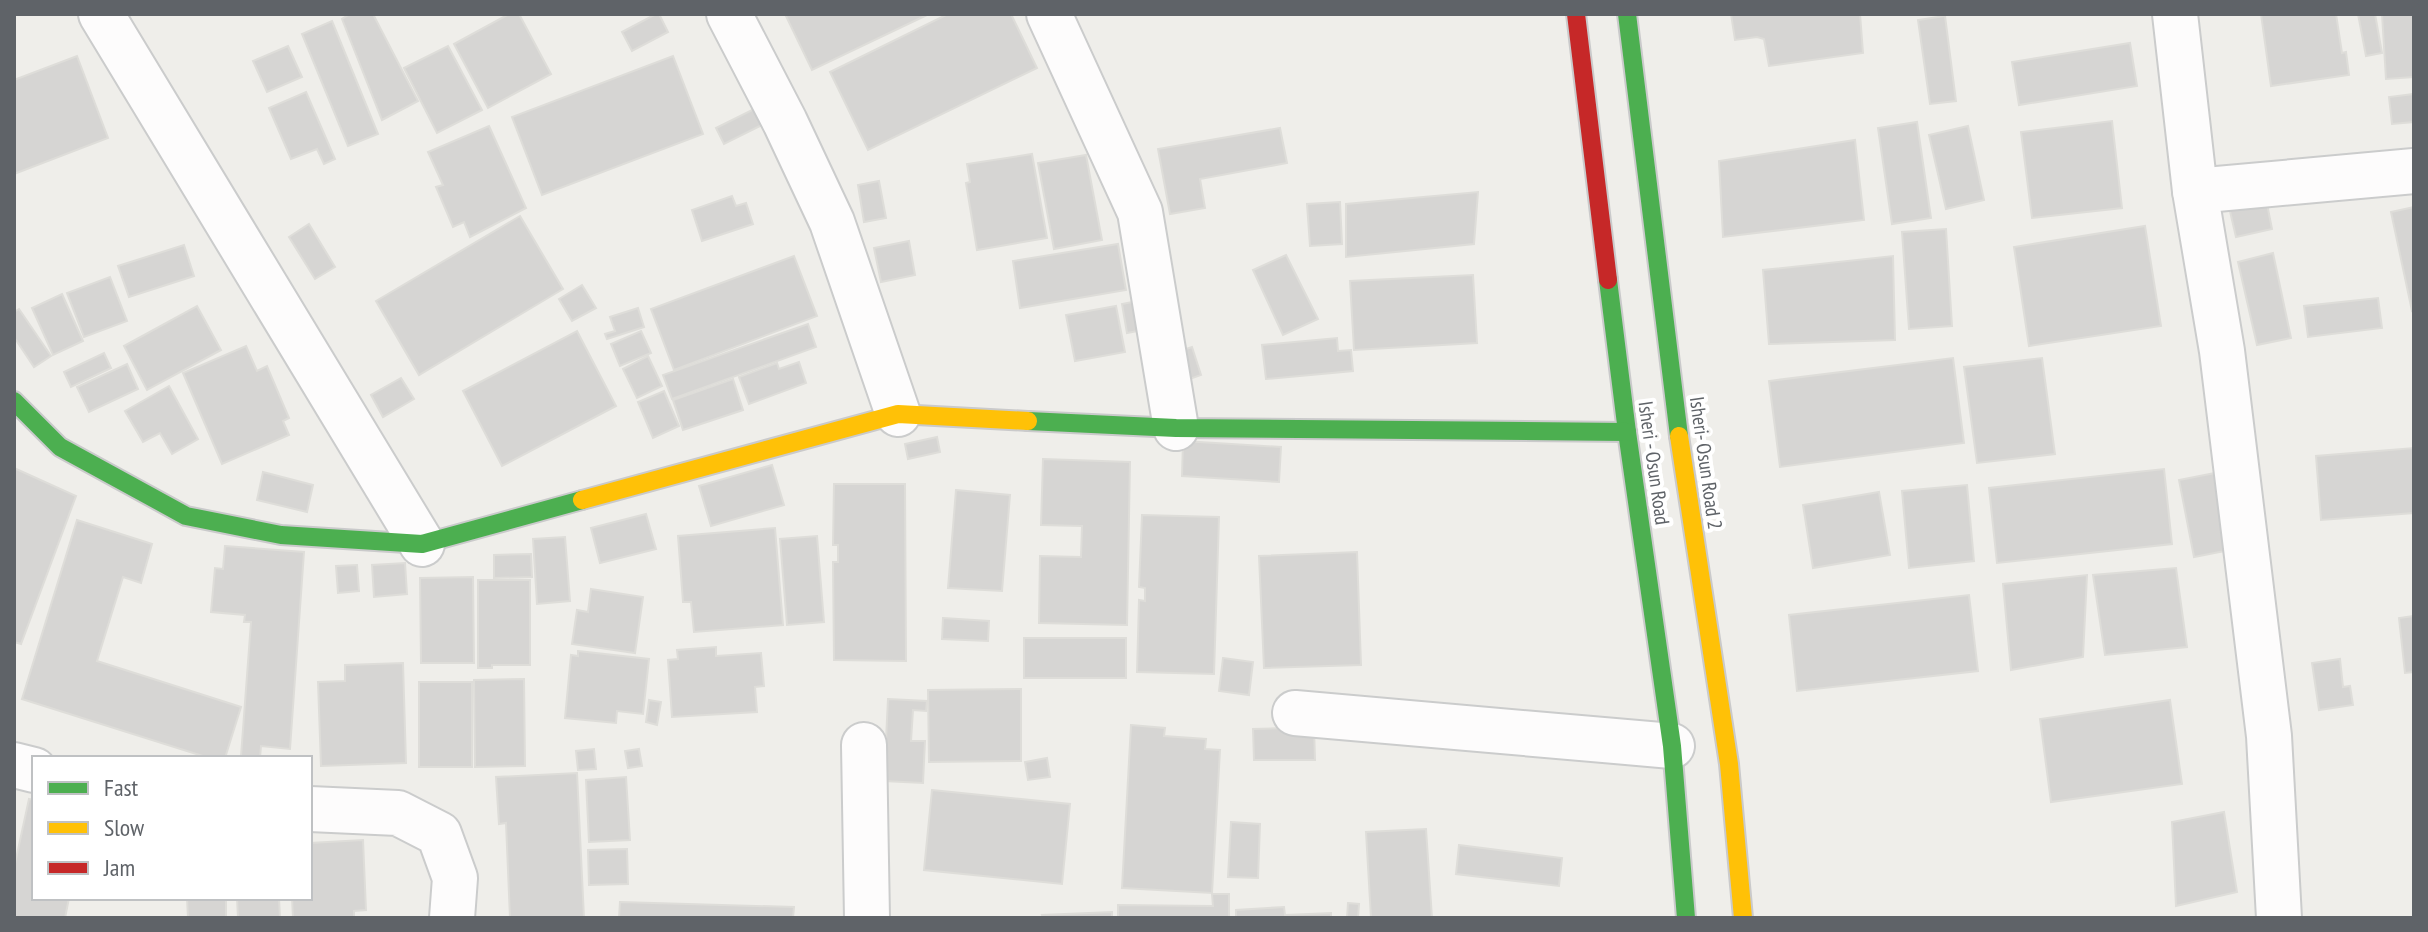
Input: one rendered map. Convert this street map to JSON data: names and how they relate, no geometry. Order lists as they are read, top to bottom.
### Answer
{
  "streets": {
    "main road": ["Isheri - Osun Road", "Isheri- Osun Road 2"]
  },
  "legend": ["Fast", "Slow", "Jam"]
}
